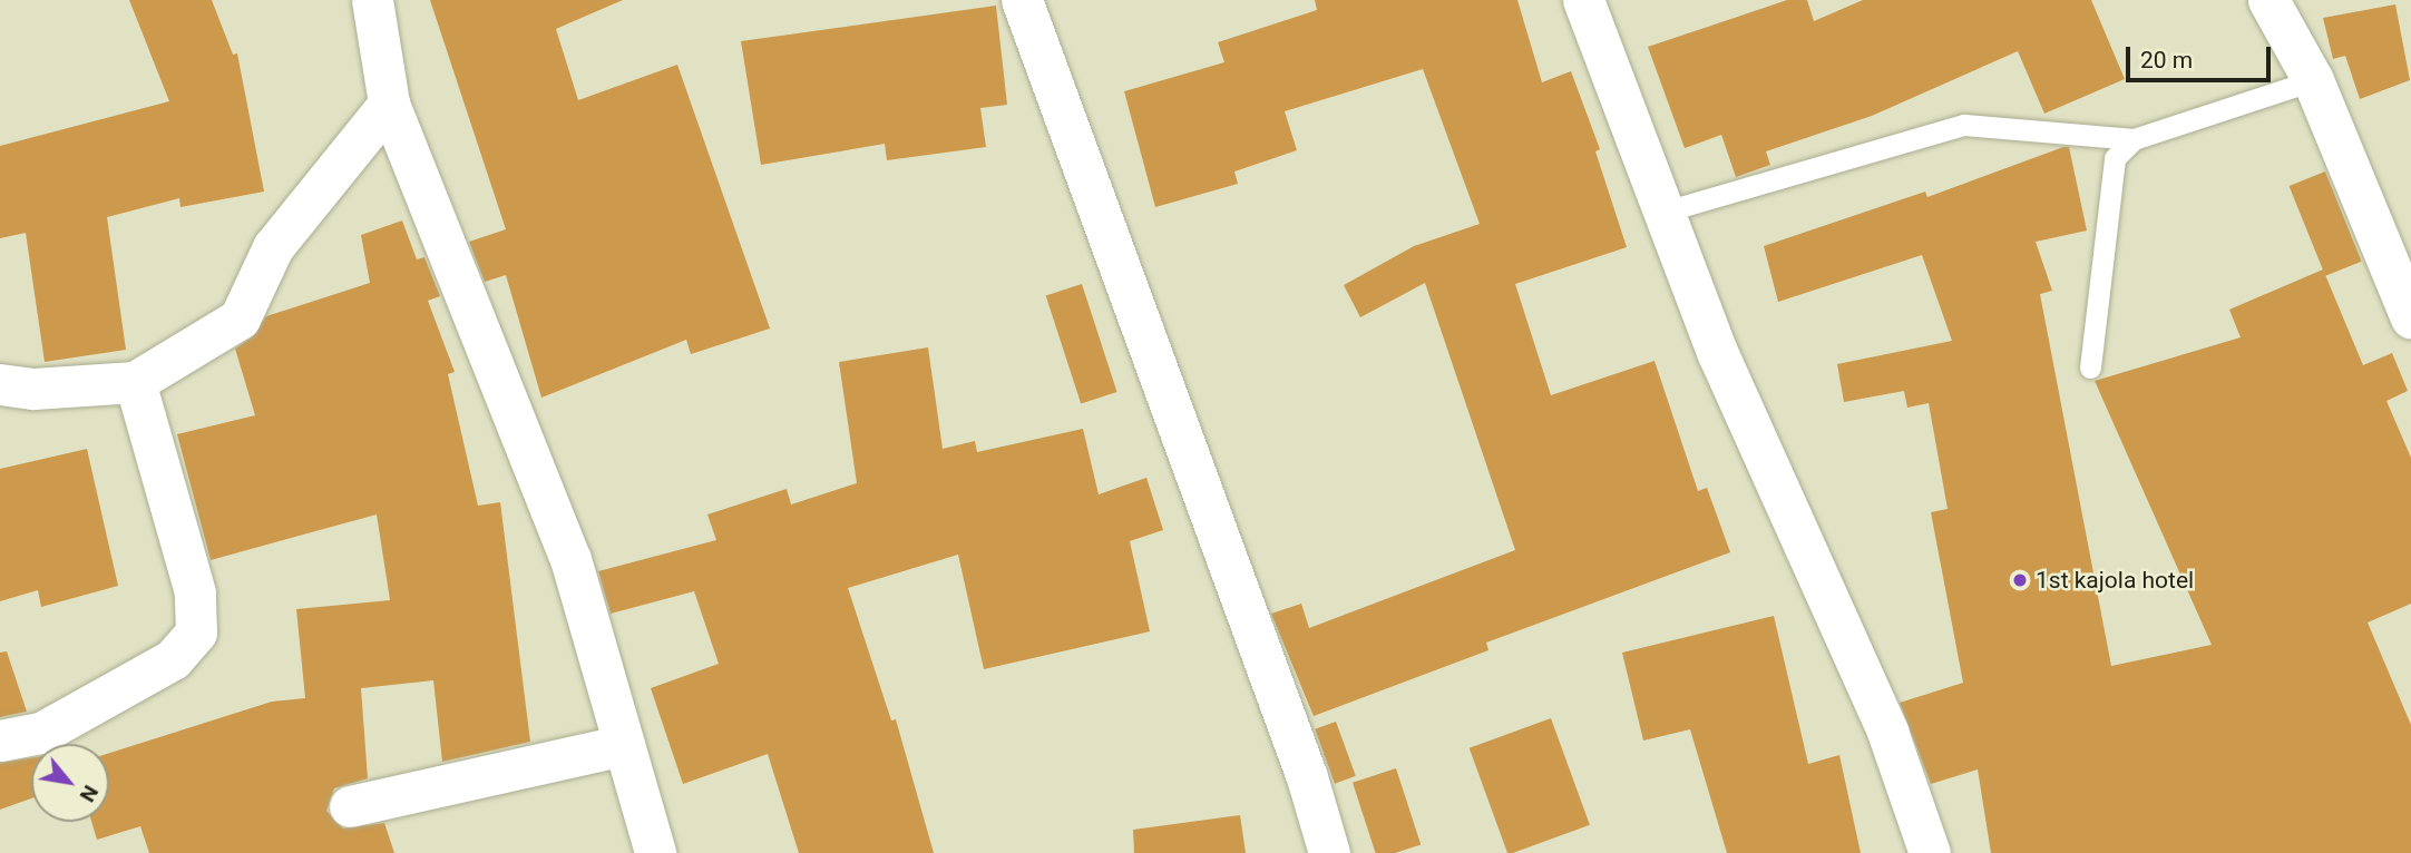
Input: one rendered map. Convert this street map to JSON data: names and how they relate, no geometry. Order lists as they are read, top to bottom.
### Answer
{
  "places": ["1st kajola hotel"],
  "scale_bar": "20 m",
  "north": "bottom right"
}
